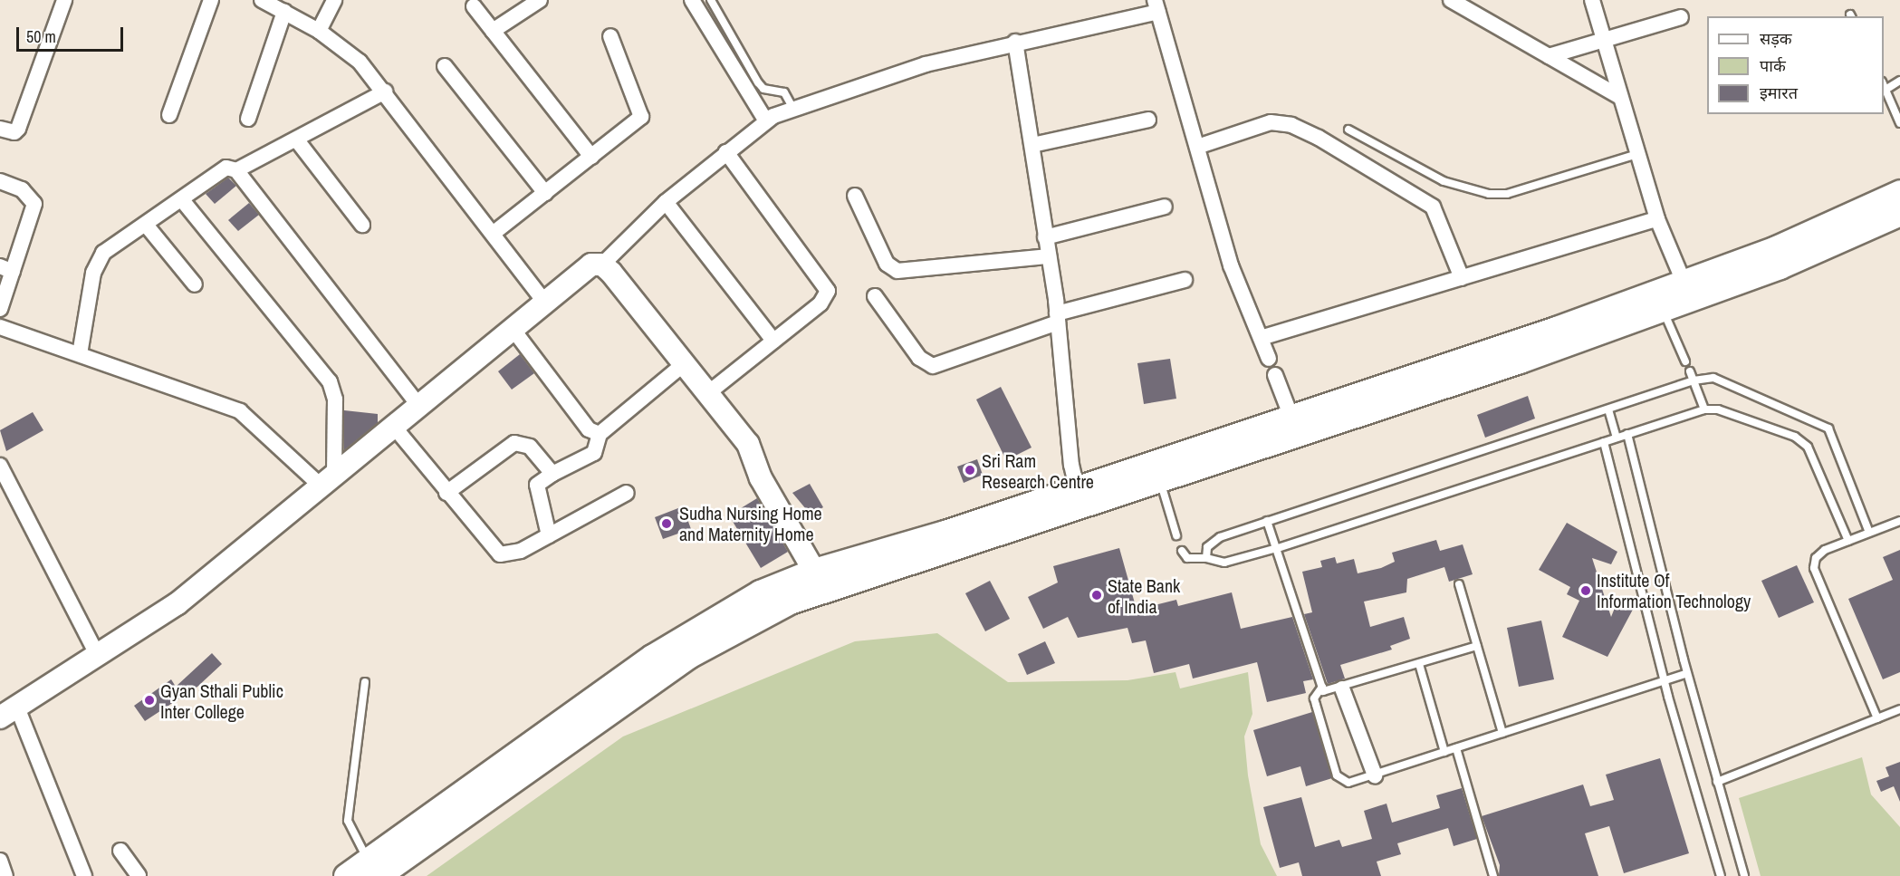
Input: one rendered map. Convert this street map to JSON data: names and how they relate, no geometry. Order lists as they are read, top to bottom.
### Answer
{
  "places": [
    "Sri Ram Research Centre",
    "Sudha Nursing Home and Maternity Home",
    "Institute Of Information Technology",
    "State Bank of India",
    "Gyan Sthali Public Inter College"
  ],
  "legend": ["सड़क", "पार्क", "इमारत"],
  "scale_bar": "50 m"
}
